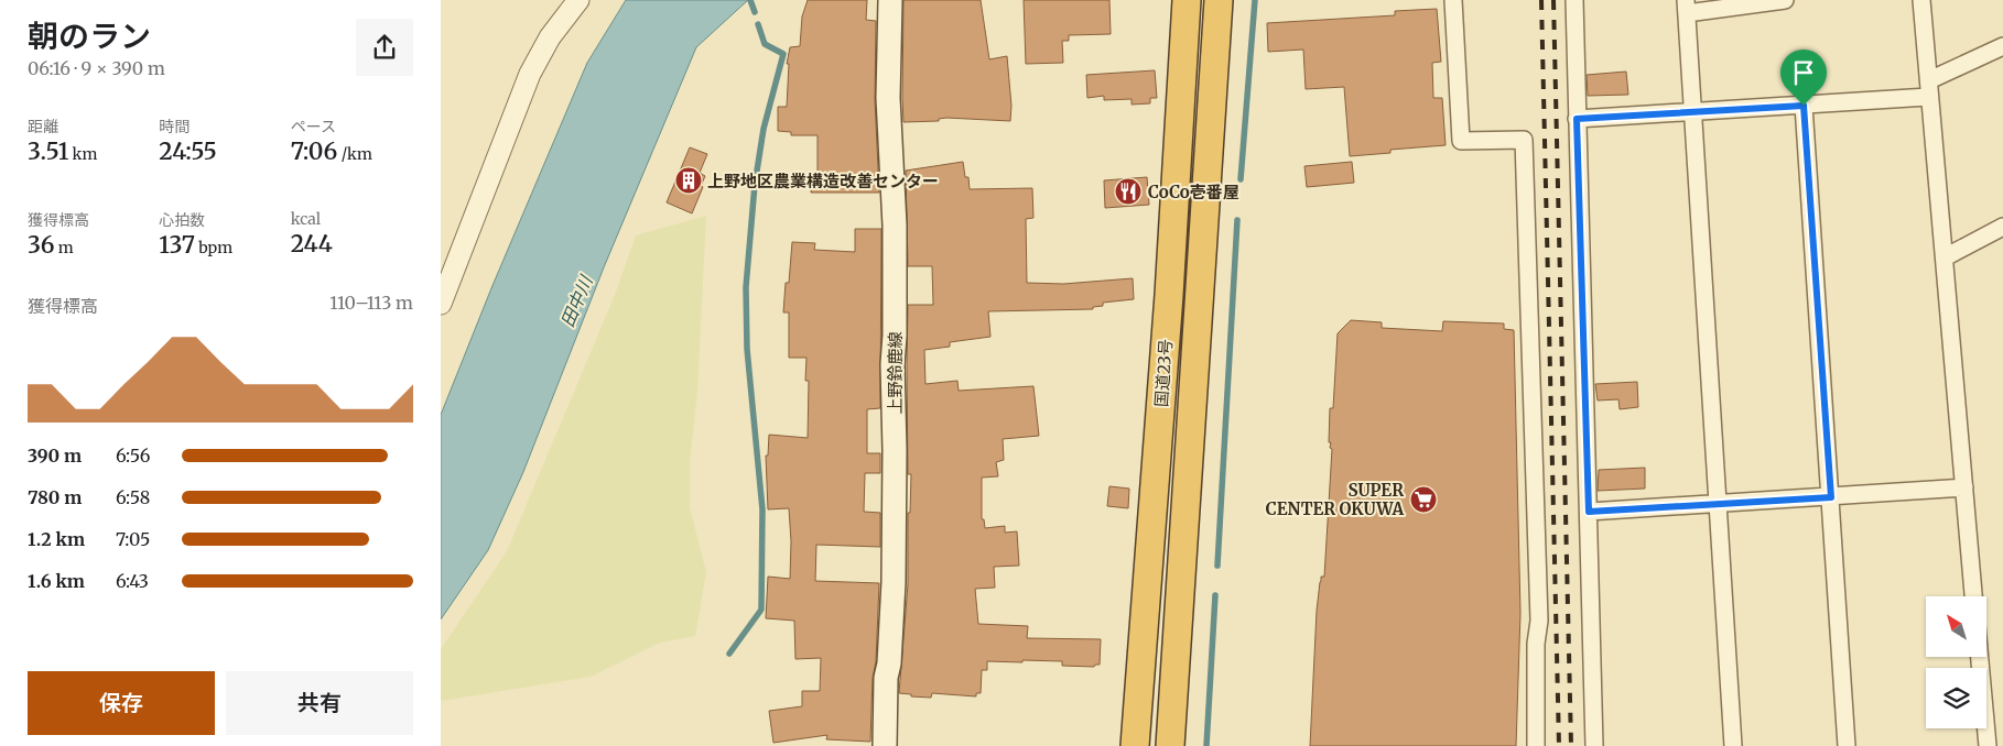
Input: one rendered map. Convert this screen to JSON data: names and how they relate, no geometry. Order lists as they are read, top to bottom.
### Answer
{
  "streets": {
    "highway": ["国道23号"],
    "main road": ["上野鈴鹿線"]
  },
  "water": ["田中川"],
  "places": {
    "building": ["上野地区農業構造改善センター"],
    "restaurant": ["CoCo壱番屋"],
    "supermarket": ["SUPER CENTER OKUWA"]
  },
  "north": "top left",
  "page": {
    "heading": ["朝のラン", "06:16 · 9 × 390 m"],
    "stats": [
      ["距離", "3.51 km"],
      ["時間", "24:55"],
      ["ペース", "7:06 /km"],
      ["獲得標高", "36 m"],
      ["心拍数", "137 bpm"],
      ["kcal", "244"]
    ],
    "chart": ["獲得標高", "110–113 m"],
    "list": [
      {
        "name": "390 m",
        "note": "6:56"
      },
      {
        "name": "780 m",
        "note": "6:58"
      },
      {
        "name": "1.2 km",
        "note": "7:05"
      },
      {
        "name": "1.6 km",
        "note": "6:43"
      }
    ],
    "buttons": ["保存", "共有"]
  }
}
